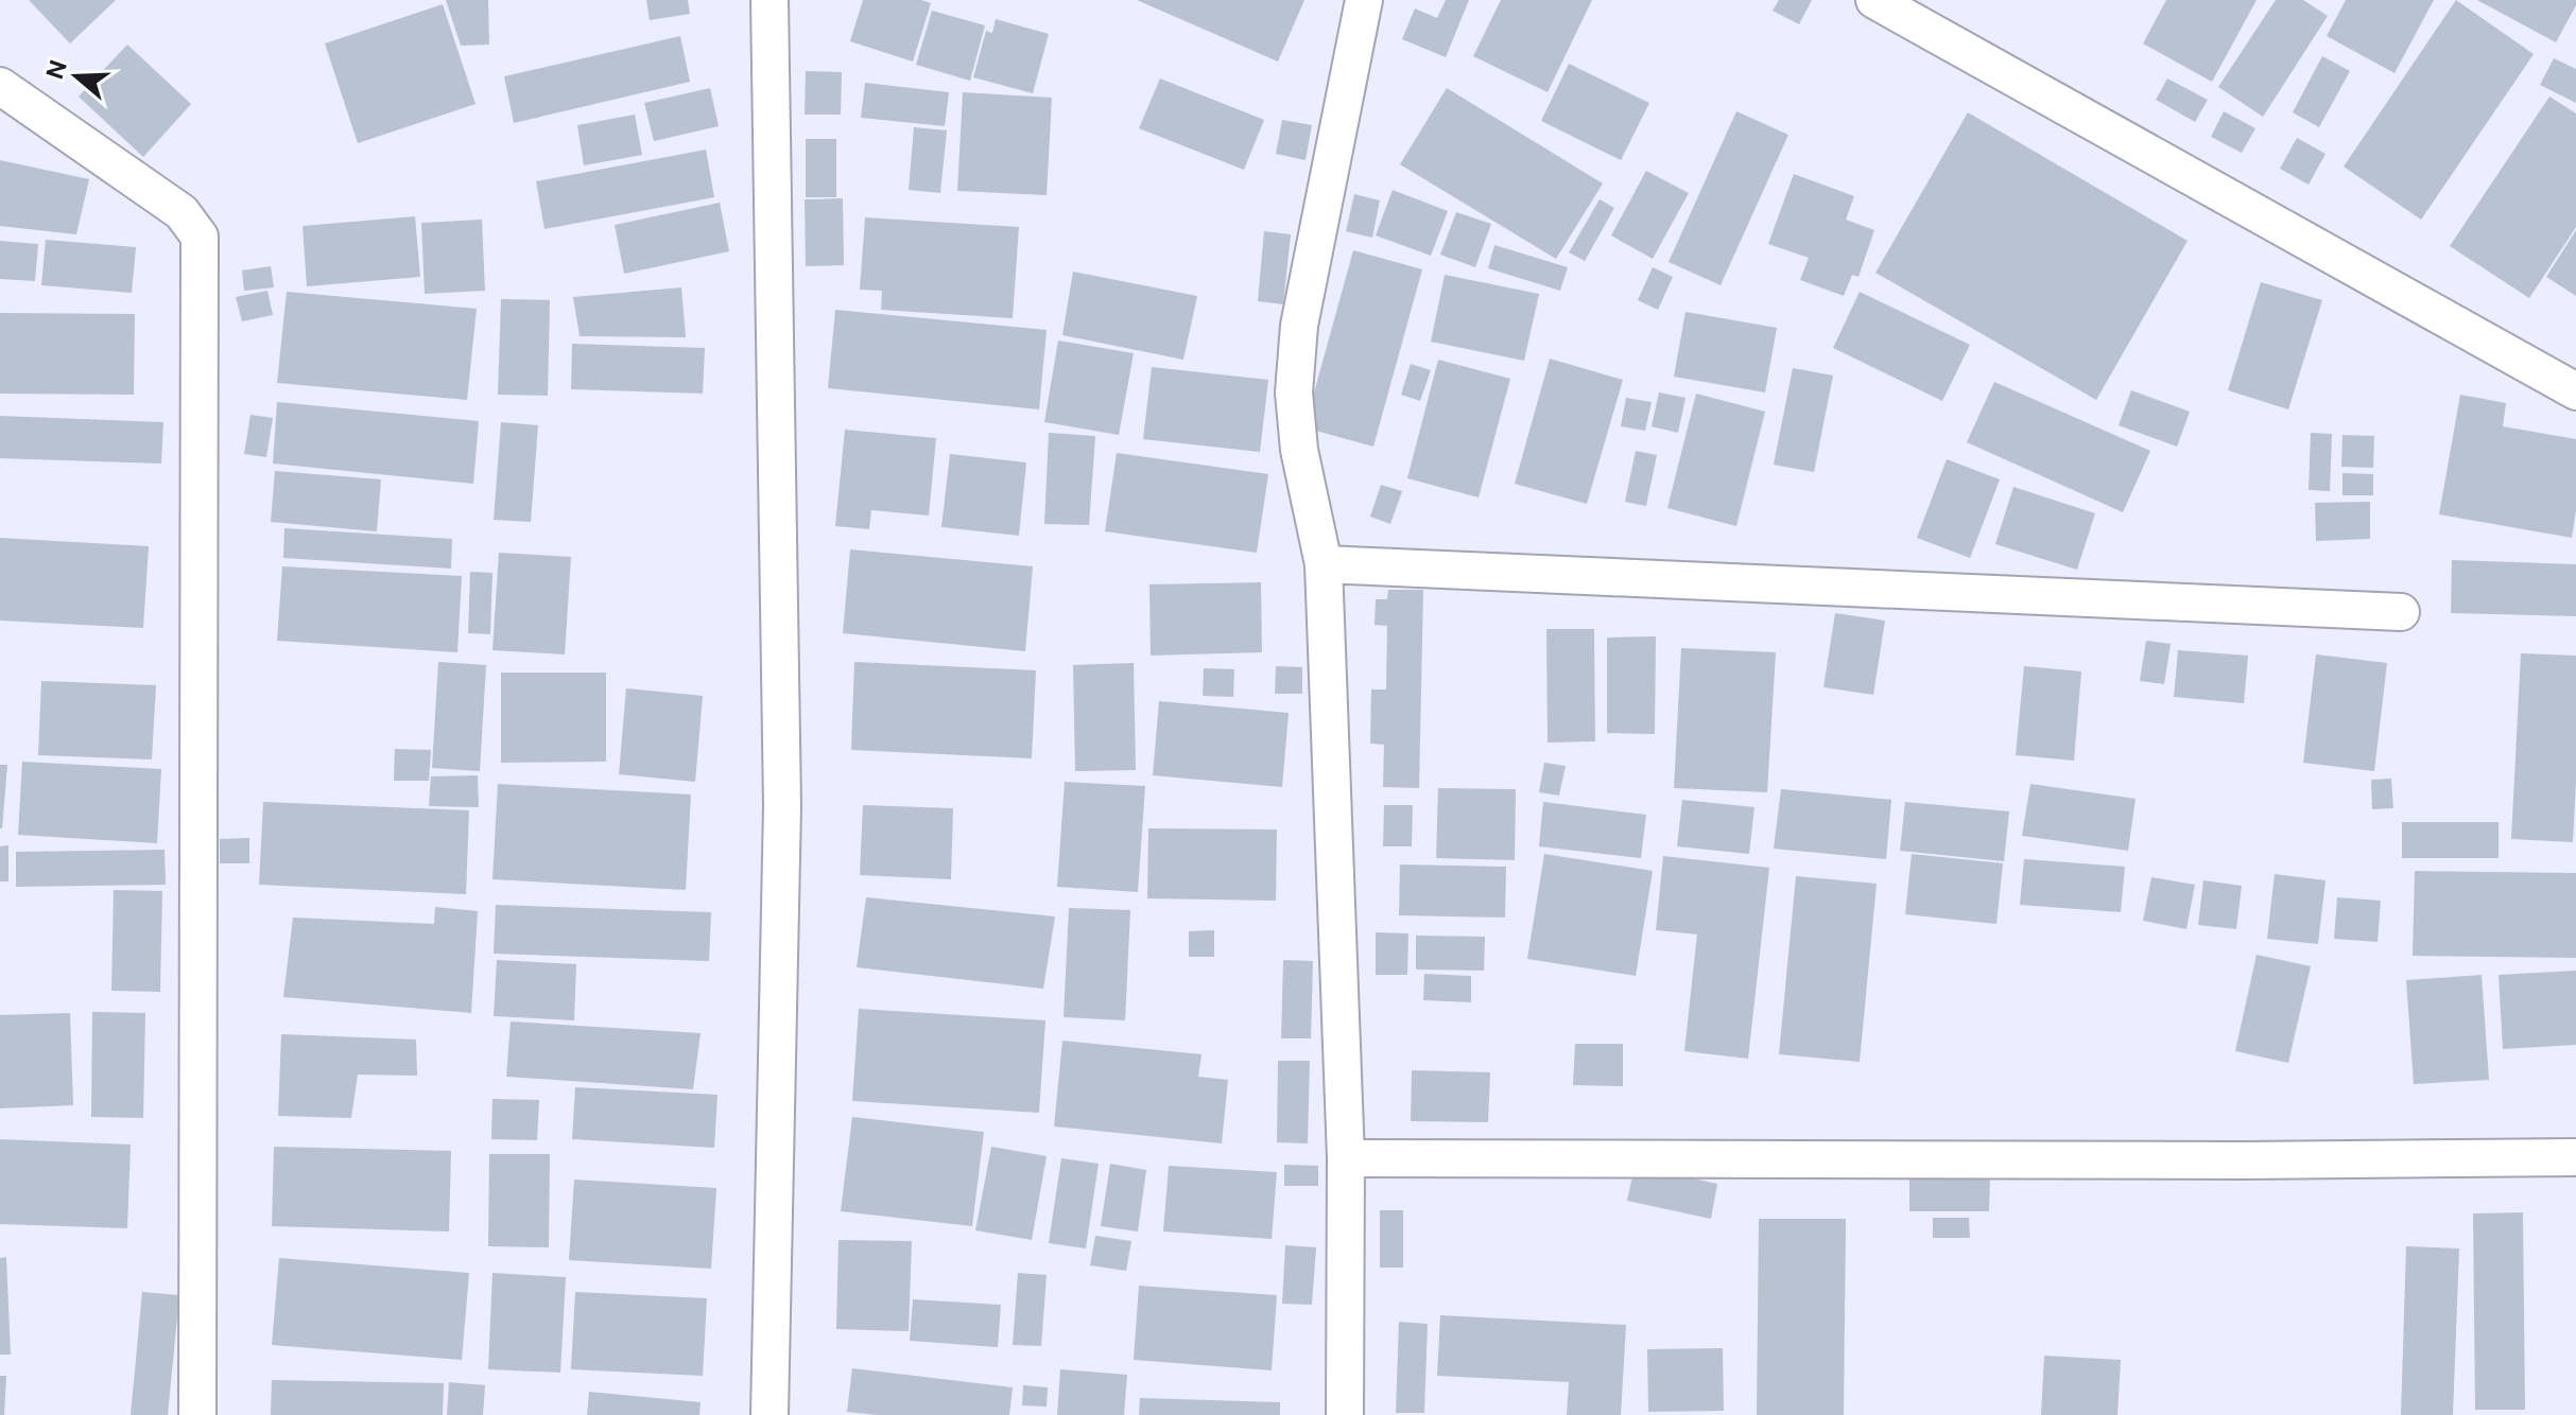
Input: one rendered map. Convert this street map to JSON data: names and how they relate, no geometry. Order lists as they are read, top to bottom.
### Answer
{
  "north": "left"
}
